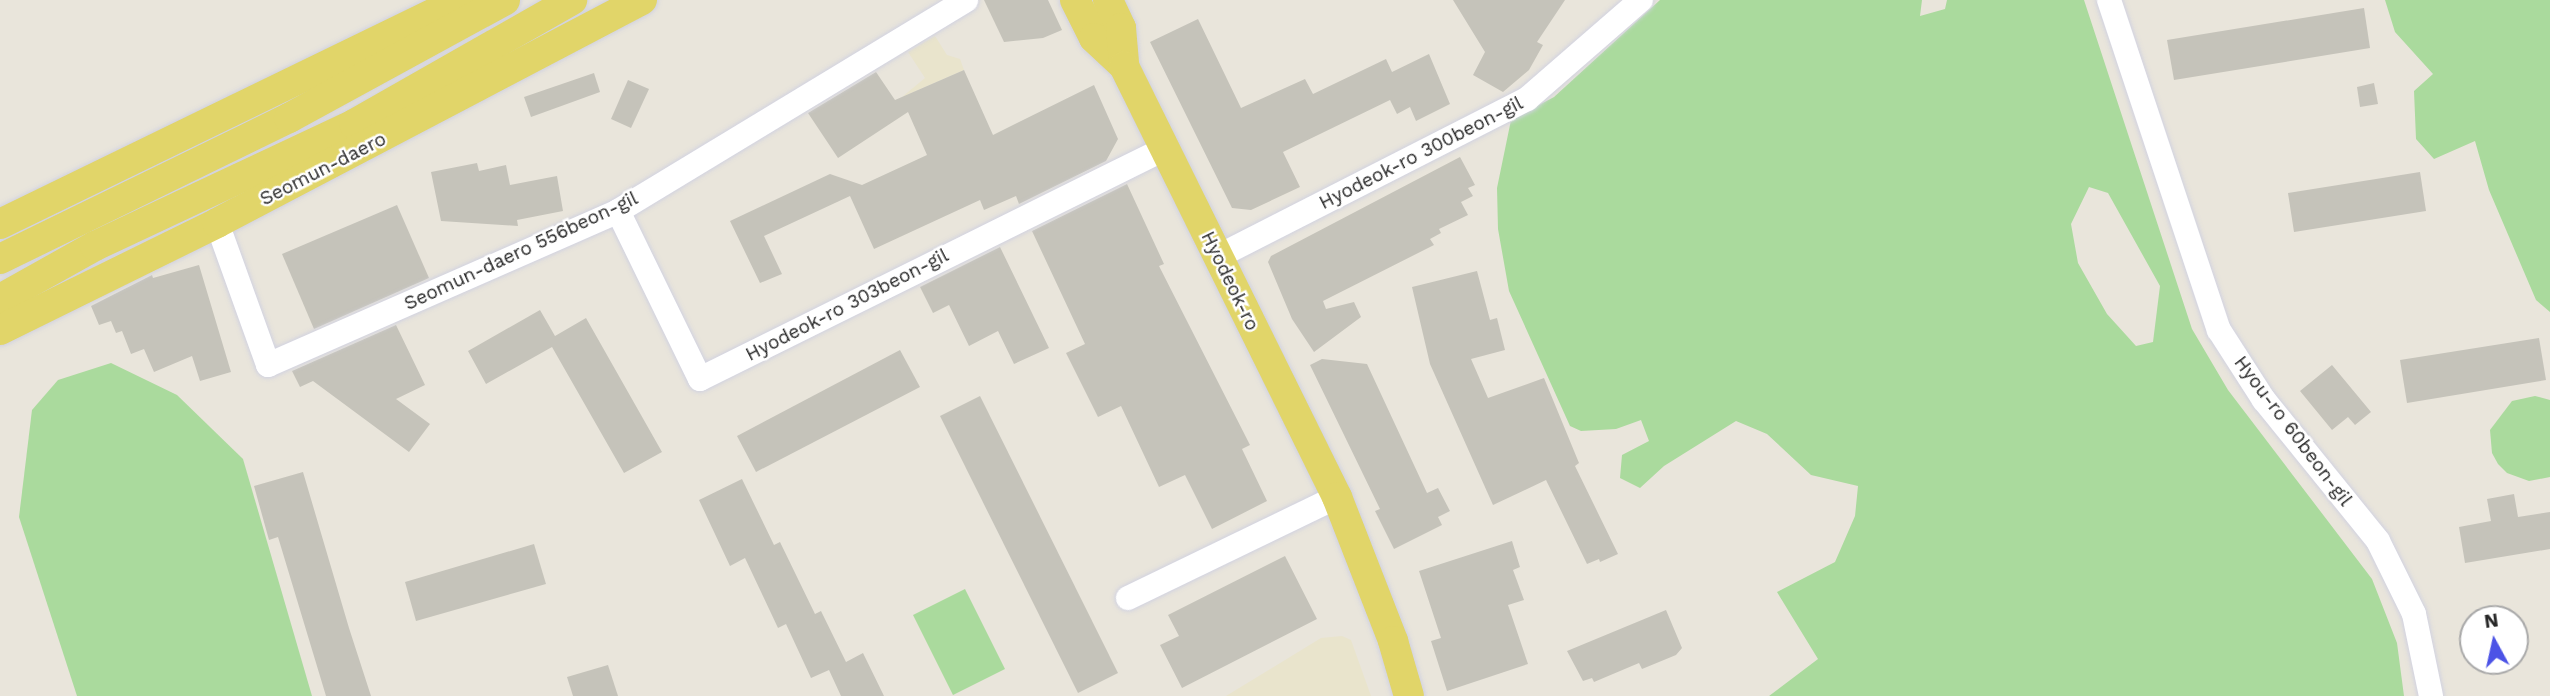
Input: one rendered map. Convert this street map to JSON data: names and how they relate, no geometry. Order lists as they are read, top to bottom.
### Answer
{
  "streets": {
    "main road": ["Seomun-daero", "Hyodeok-ro"],
    "street": [
      "Hyodeok-ro 300beon-gil",
      "Seomun-daero 556beon-gil",
      "Hyodeok-ro 303beon-gil",
      "Hyou-ro 60beon-gil"
    ]
  },
  "crossings": [
    ["Hyodeok-ro 300beon-gil", "Hyodeok-ro"],
    ["Seomun-daero", "Seomun-daero 556beon-gil"],
    ["Seomun-daero 556beon-gil", "Hyodeok-ro 303beon-gil"],
    ["Hyodeok-ro", "Hyodeok-ro 303beon-gil"]
  ],
  "north": "top"
}
